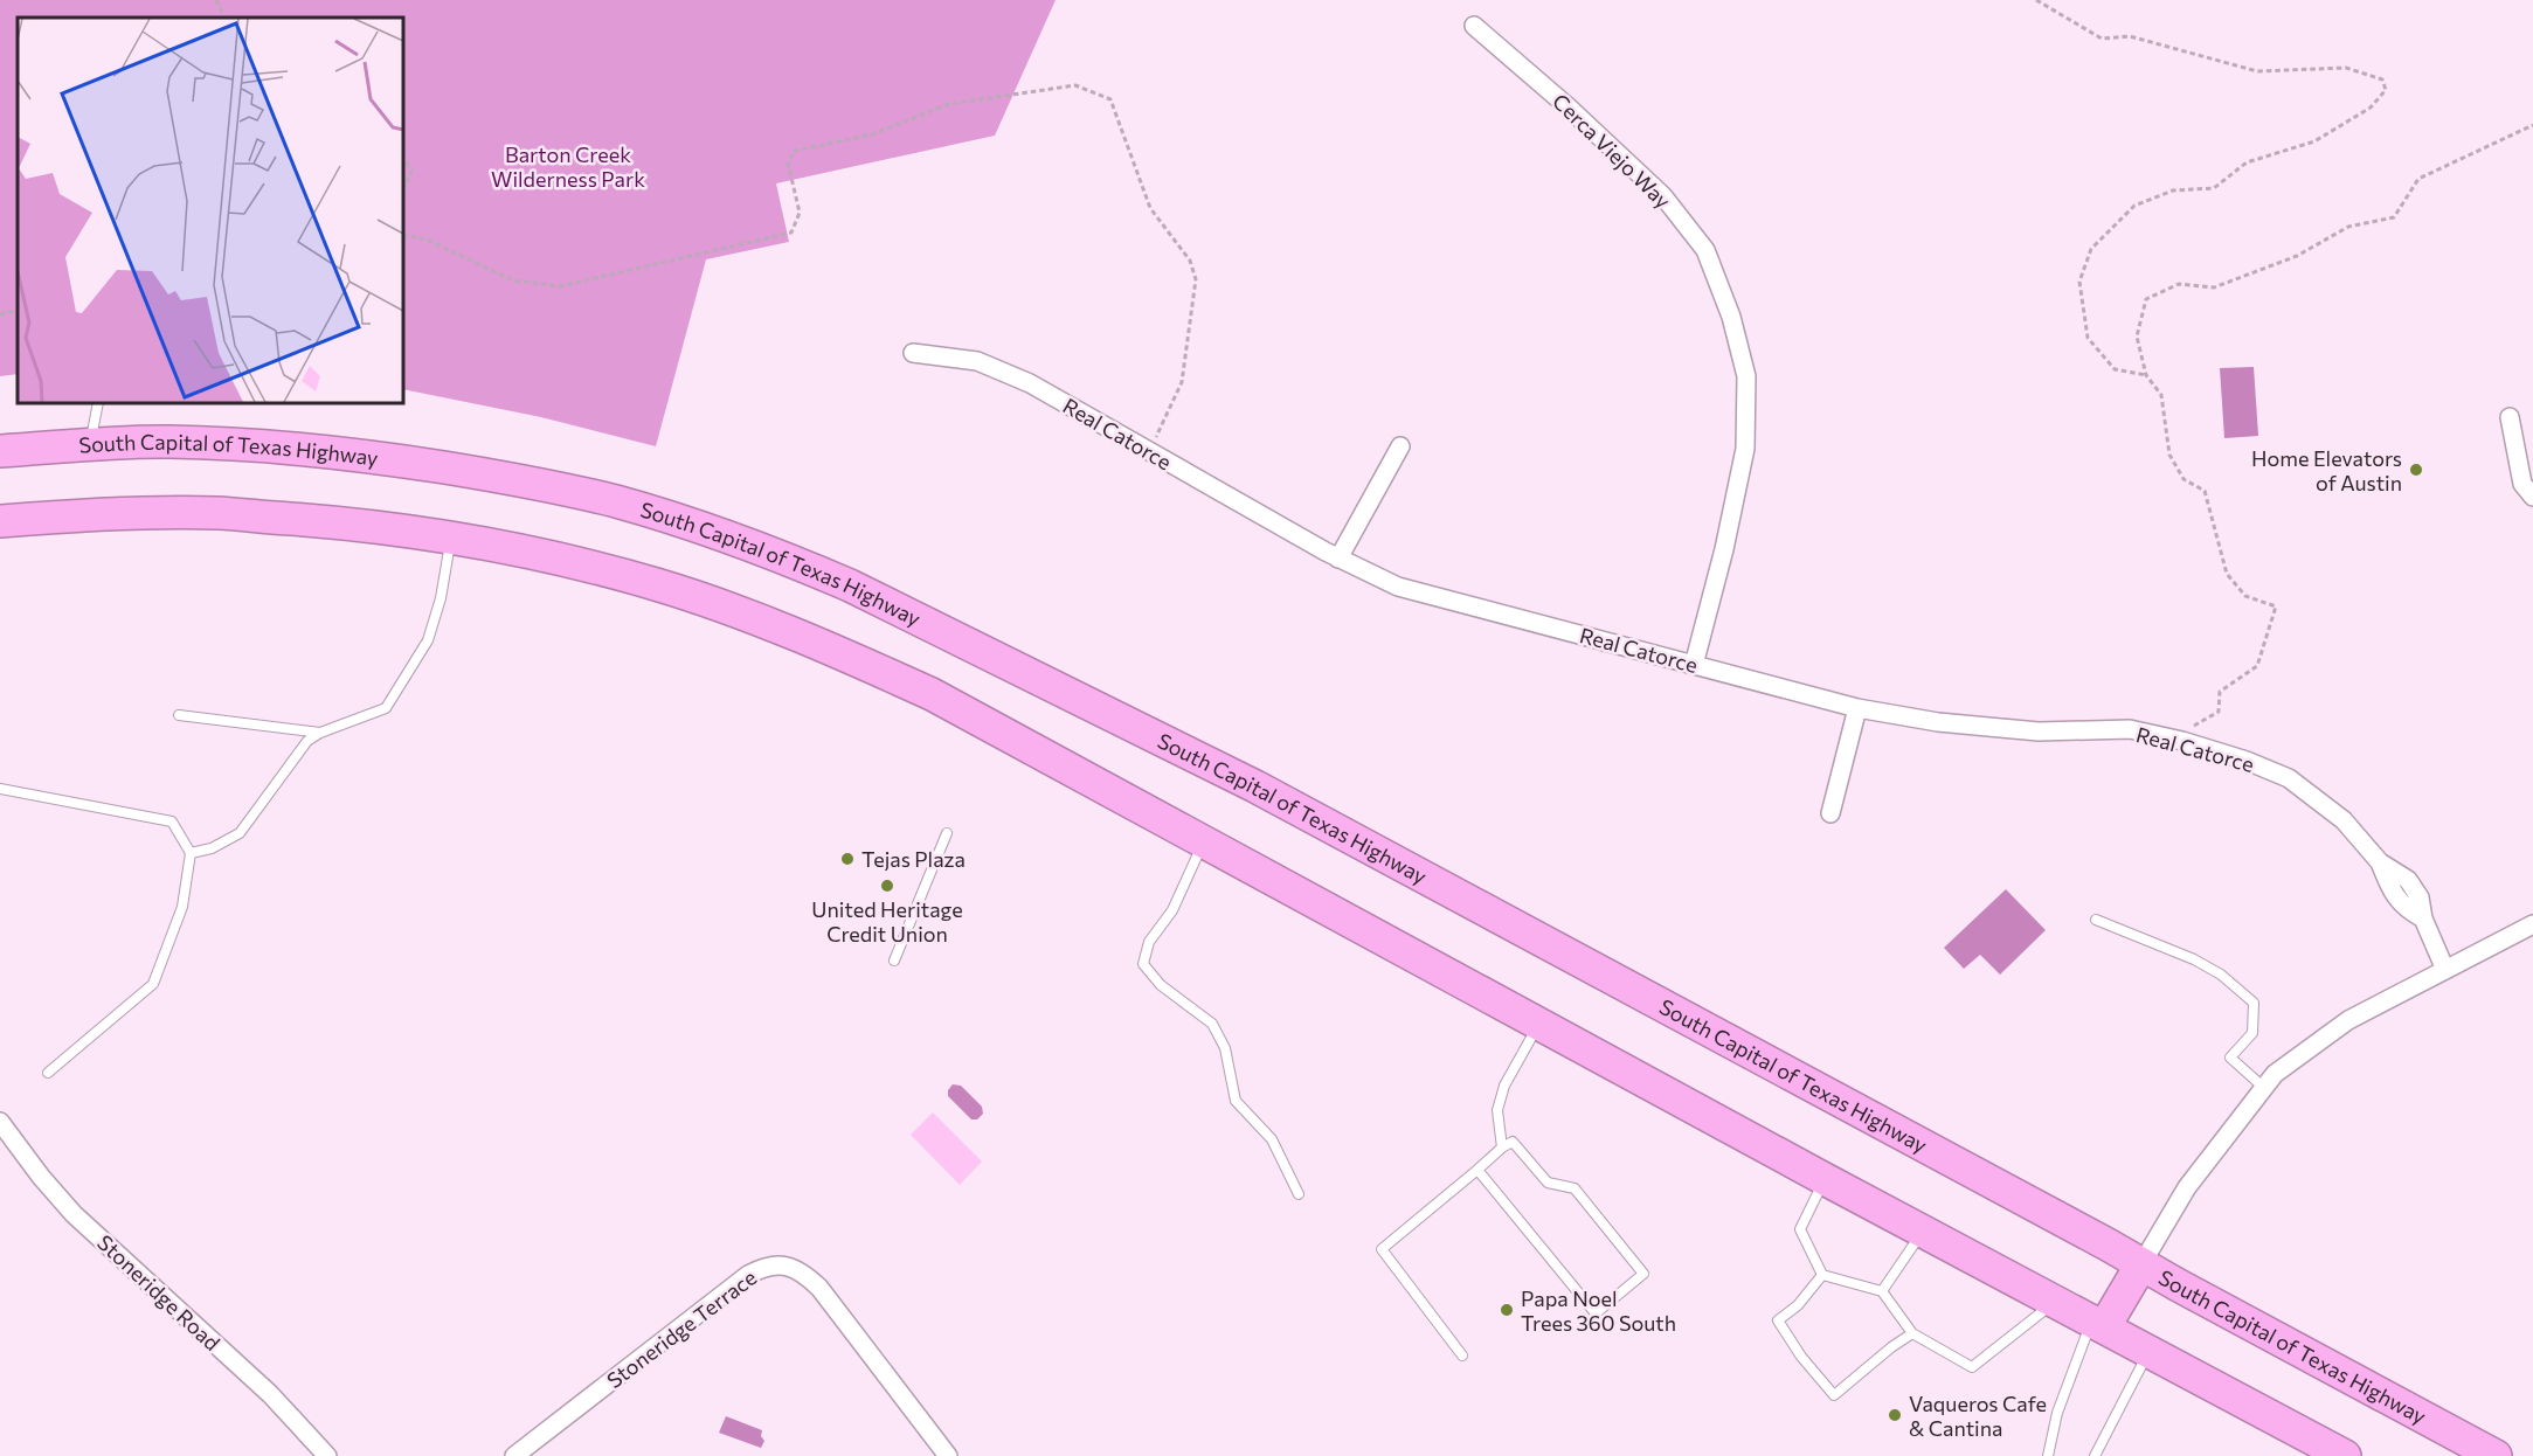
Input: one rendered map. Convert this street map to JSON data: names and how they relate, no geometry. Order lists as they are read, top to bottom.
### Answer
{
  "streets": {
    "highway": ["South Capital of Texas Highway"],
    "street": [
      "Cerca Viejo Way",
      "Real Catorce",
      "Stoneridge Road",
      "Stoneridge Terrace"
    ]
  },
  "crossings": [
    ["Cerca Viejo Way", "Real Catorce"]
  ],
  "parks": ["Barton Creek Wilderness Park"],
  "places": [
    "Home Elevators of Austin",
    "Tejas Plaza",
    "United Heritage Credit Union",
    "Papa Noel Trees 360 South",
    "Vaqueros Cafe & Cantina"
  ]
}
